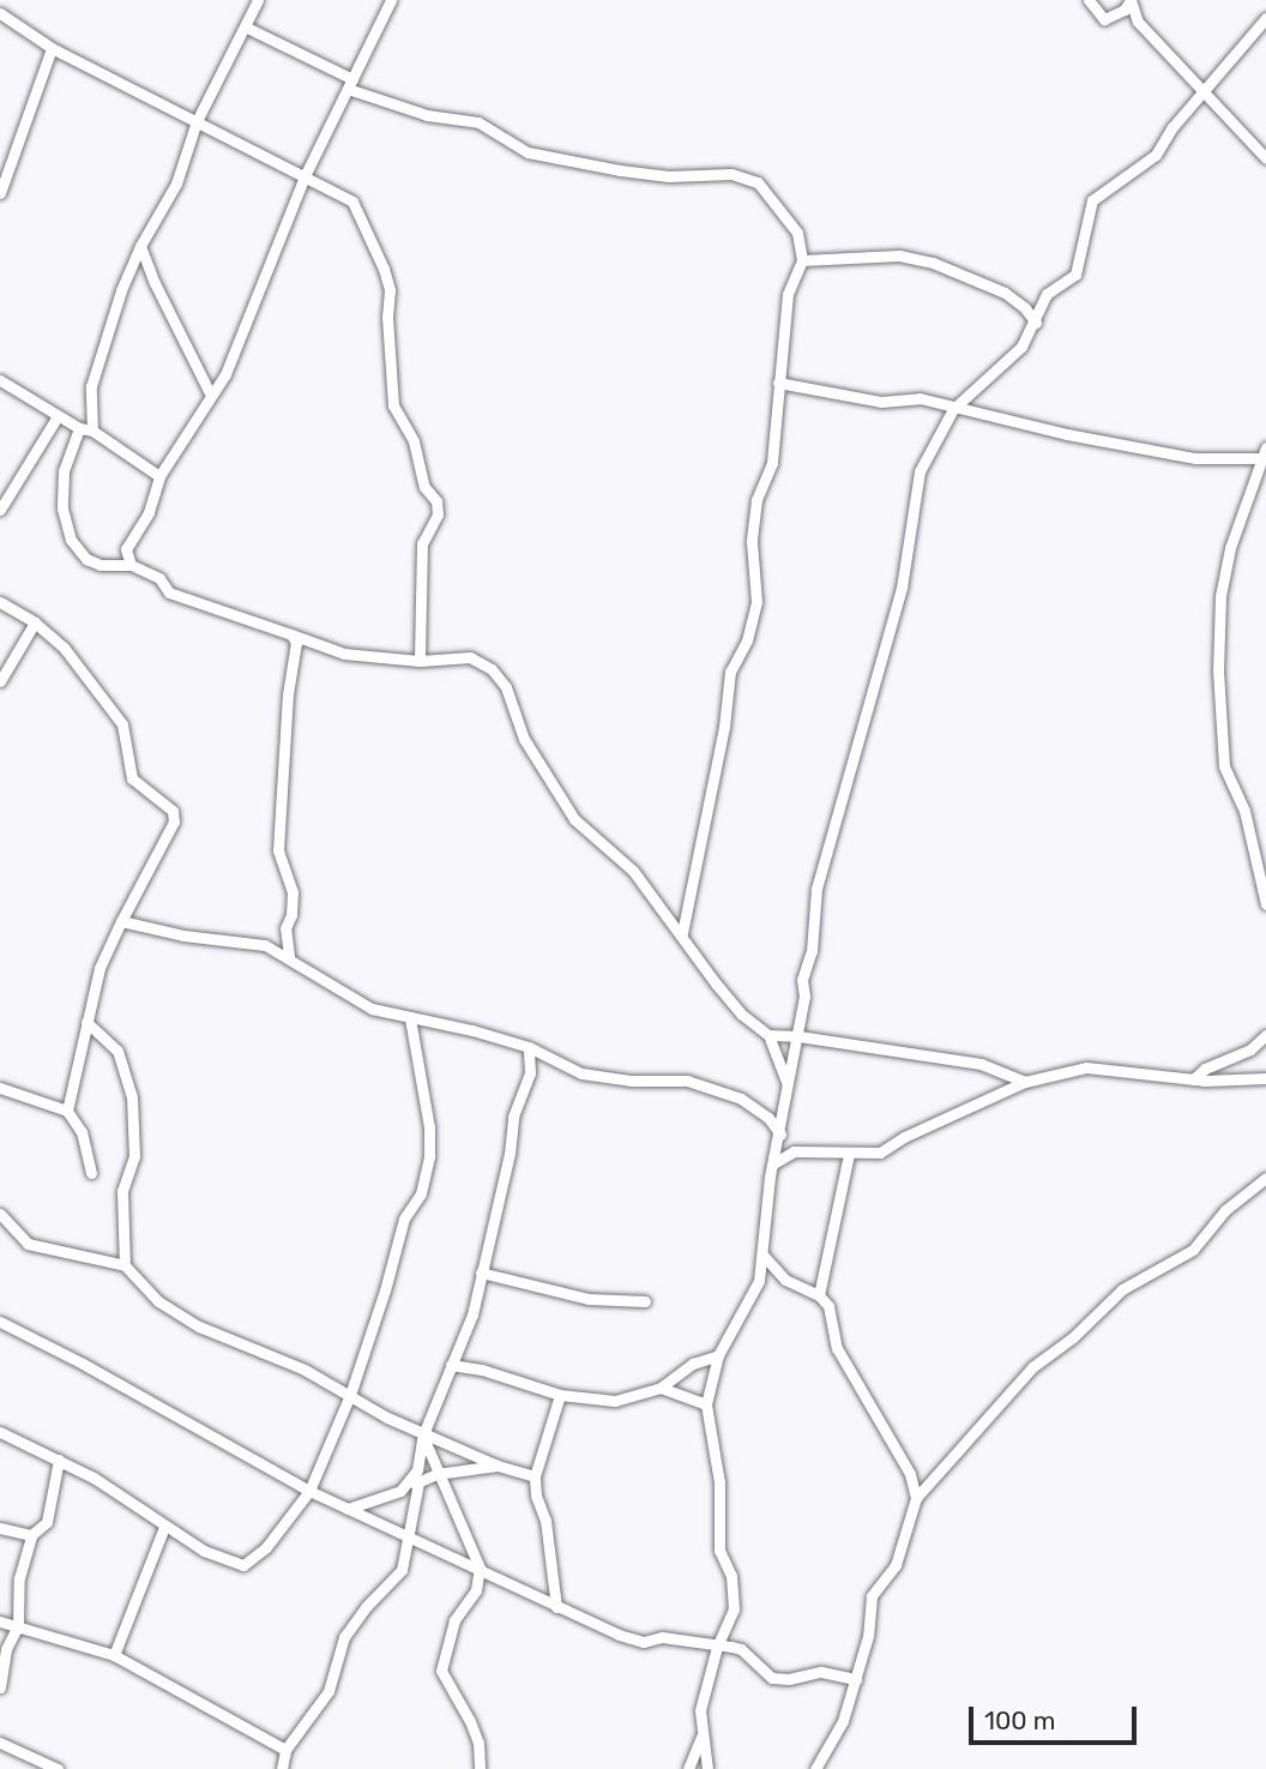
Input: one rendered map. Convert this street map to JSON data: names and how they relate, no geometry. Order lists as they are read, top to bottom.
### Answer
{
  "scale_bar": "100 m"
}
